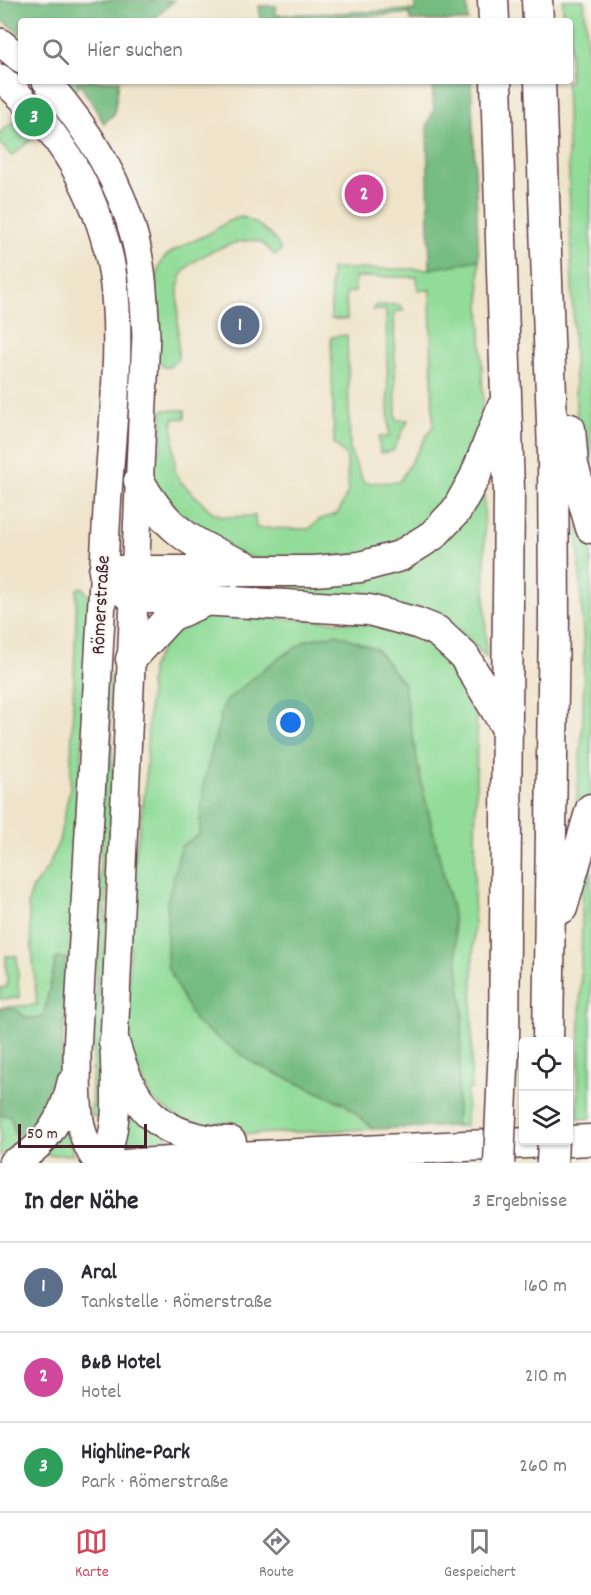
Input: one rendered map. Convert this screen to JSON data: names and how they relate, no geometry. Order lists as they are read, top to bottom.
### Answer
{
  "streets": {
    "main road": ["Römerstraße"]
  },
  "scale_bar": "50 m",
  "page": {
    "search": "Hier suchen",
    "pins": ["3", "2", "1"],
    "scale": "50 m",
    "heading": ["In der Nähe", "3 Ergebnisse"],
    "list": [
      {
        "mark": "1",
        "name": "Aral",
        "note": "Tankstelle · Römerstraße",
        "value": "160 m"
      },
      {
        "mark": "2",
        "name": "B&B Hotel",
        "note": "Hotel",
        "value": "210 m"
      },
      {
        "mark": "3",
        "name": "Highline-Park",
        "note": "Park · Römerstraße",
        "value": "260 m"
      }
    ],
    "nav": ["Karte", "Route", "Gespeichert"]
  }
}
